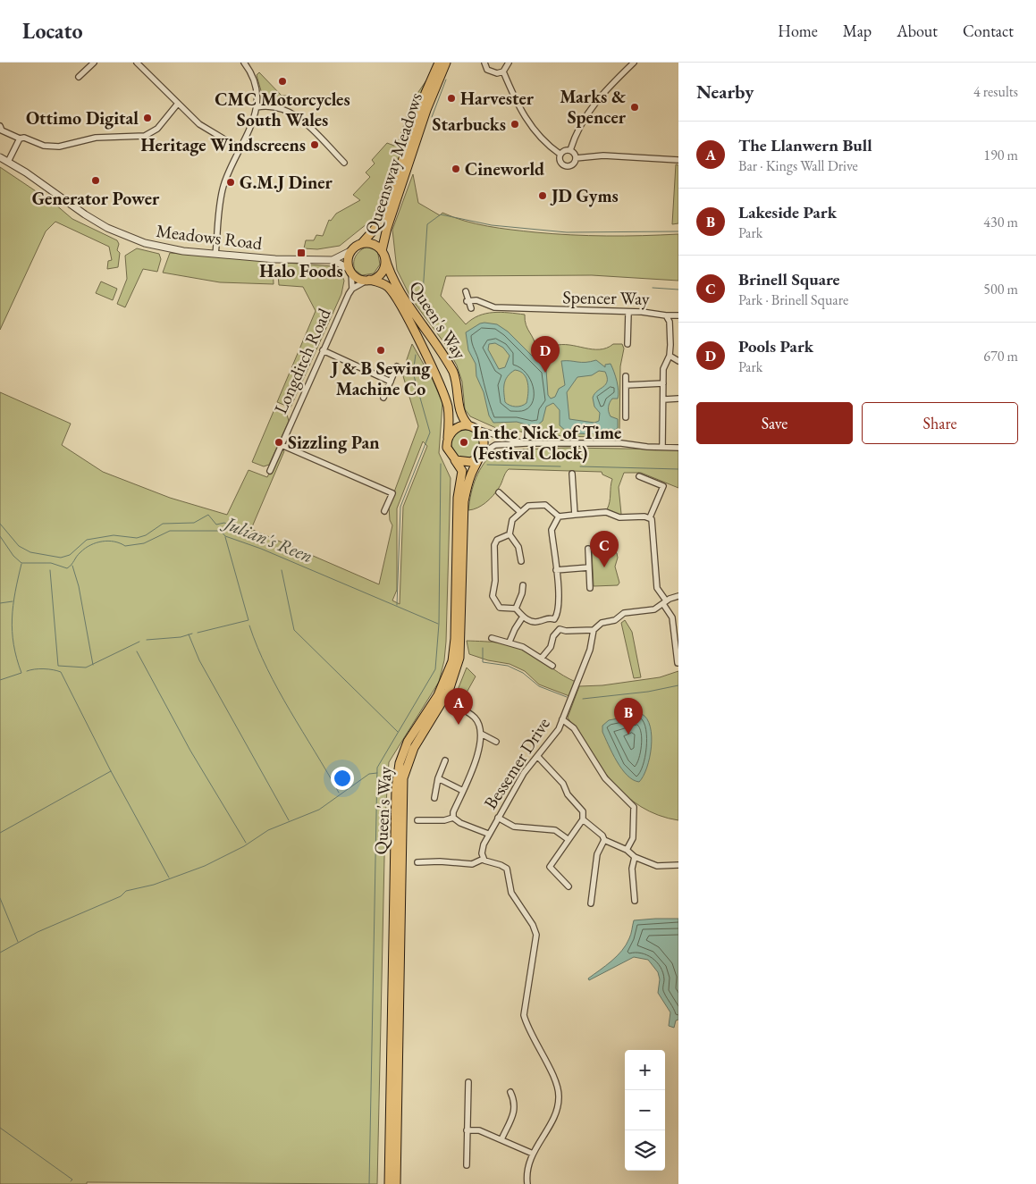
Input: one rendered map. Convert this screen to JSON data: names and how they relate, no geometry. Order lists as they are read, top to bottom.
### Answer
{
  "streets": {
    "main road": ["Queensway Meadows", "Queen's Way"],
    "street": [
      "Meadows Road",
      "Spencer Way",
      "Longditch Road",
      "Bessemer Drive"
    ]
  },
  "crossings": [
    ["Queensway Meadows", "Meadows Road"],
    ["Queensway Meadows", "Queen's Way"],
    ["Queensway Meadows", "Longditch Road"],
    ["Meadows Road", "Queen's Way"],
    ["Meadows Road", "Longditch Road"],
    ["Queen's Way", "Longditch Road"]
  ],
  "water": ["Julian's Reen"],
  "places": {
    "other": [
      "CMC Motorcycles South Wales",
      "Harvester",
      "Marks & Spencer",
      "Ottimo Digital",
      "Starbucks",
      "Heritage Windscreens",
      "Cineworld",
      "Generator Power",
      "G.M.J Diner",
      "JD Gyms",
      "J & B Sewing Machine Co",
      "Sizzling Pan",
      "In the Nick of Time (Festival Clock)"
    ],
    "transit": ["Halo Foods"]
  },
  "page": {
    "header": "Locato",
    "nav": [
      "Home",
      "Map",
      "About",
      "Contact"
    ],
    "heading": ["Nearby", "4 results"],
    "list": [
      {
        "mark": "A",
        "name": "The Llanwern Bull",
        "note": "Bar · Kings Wall Drive",
        "value": "190 m"
      },
      {
        "mark": "B",
        "name": "Lakeside Park",
        "note": "Park",
        "value": "430 m"
      },
      {
        "mark": "C",
        "name": "Brinell Square",
        "note": "Park · Brinell Square",
        "value": "500 m"
      },
      {
        "mark": "D",
        "name": "Pools Park",
        "note": "Park",
        "value": "670 m"
      }
    ],
    "pins": [
      "D",
      "C",
      "A",
      "B"
    ],
    "buttons": ["Save", "Share"],
    "map_buttons": ["+", "−"]
  }
}
